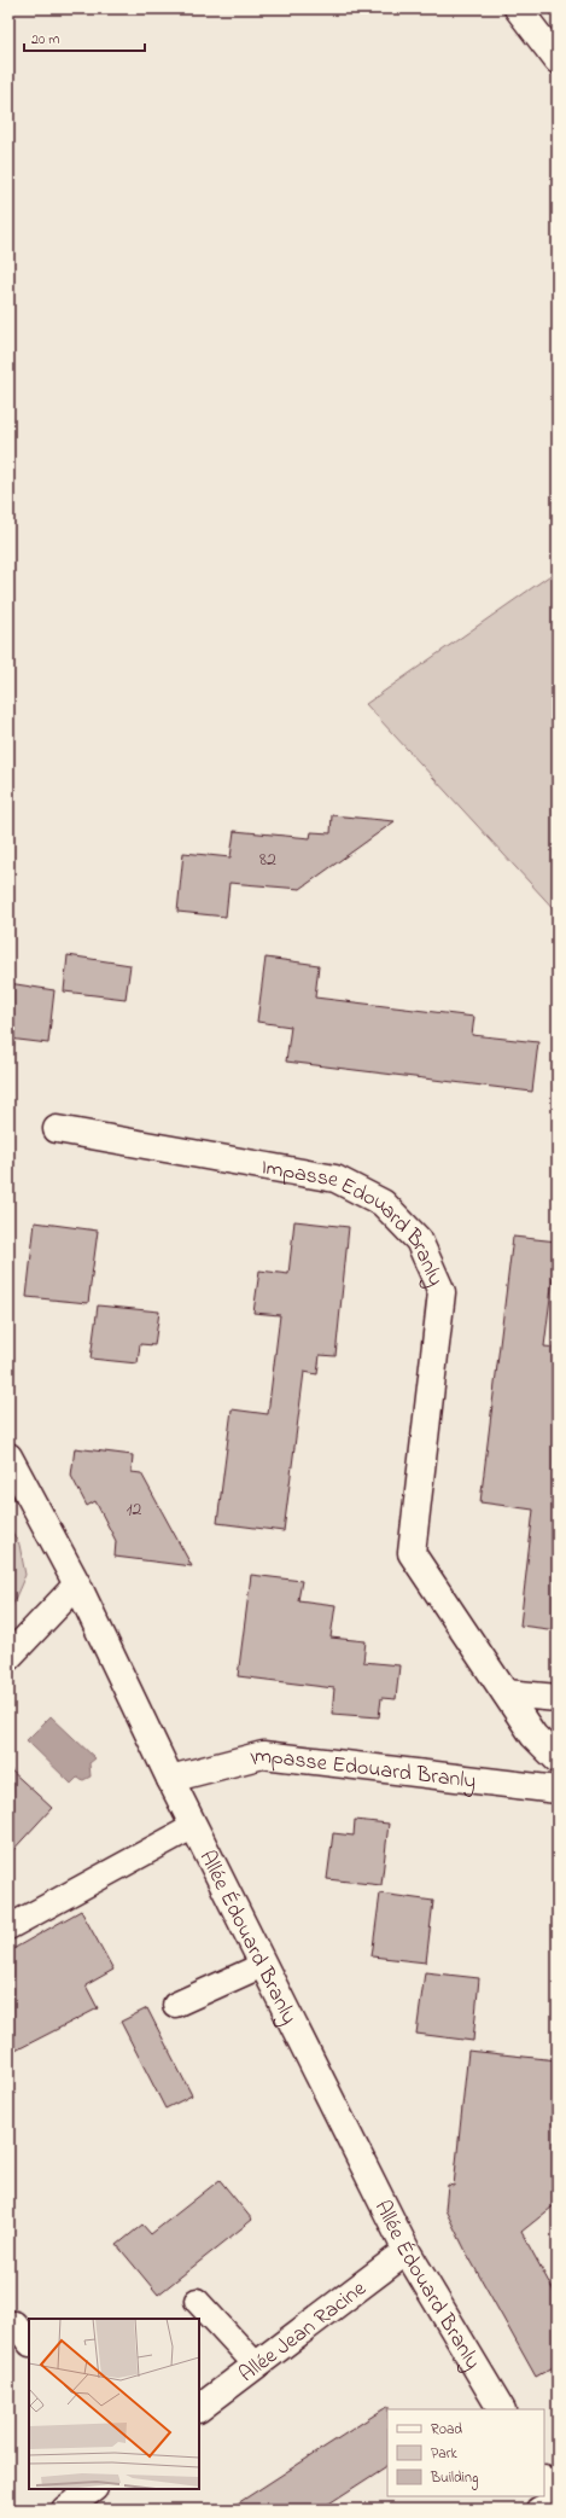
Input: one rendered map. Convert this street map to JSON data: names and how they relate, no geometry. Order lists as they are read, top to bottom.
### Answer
{
  "streets": {
    "street": ["Impasse Edouard Branly", "Allée Édouard Branly", "Allée Jean Racine"]
  },
  "crossings": [
    ["Impasse Edouard Branly", "Allée Édouard Branly"],
    ["Allée Édouard Branly", "Allée Jean Racine"]
  ],
  "house_numbers": ["82", "12"],
  "legend": ["Road", "Park", "Building"],
  "scale_bar": "20 m"
}
